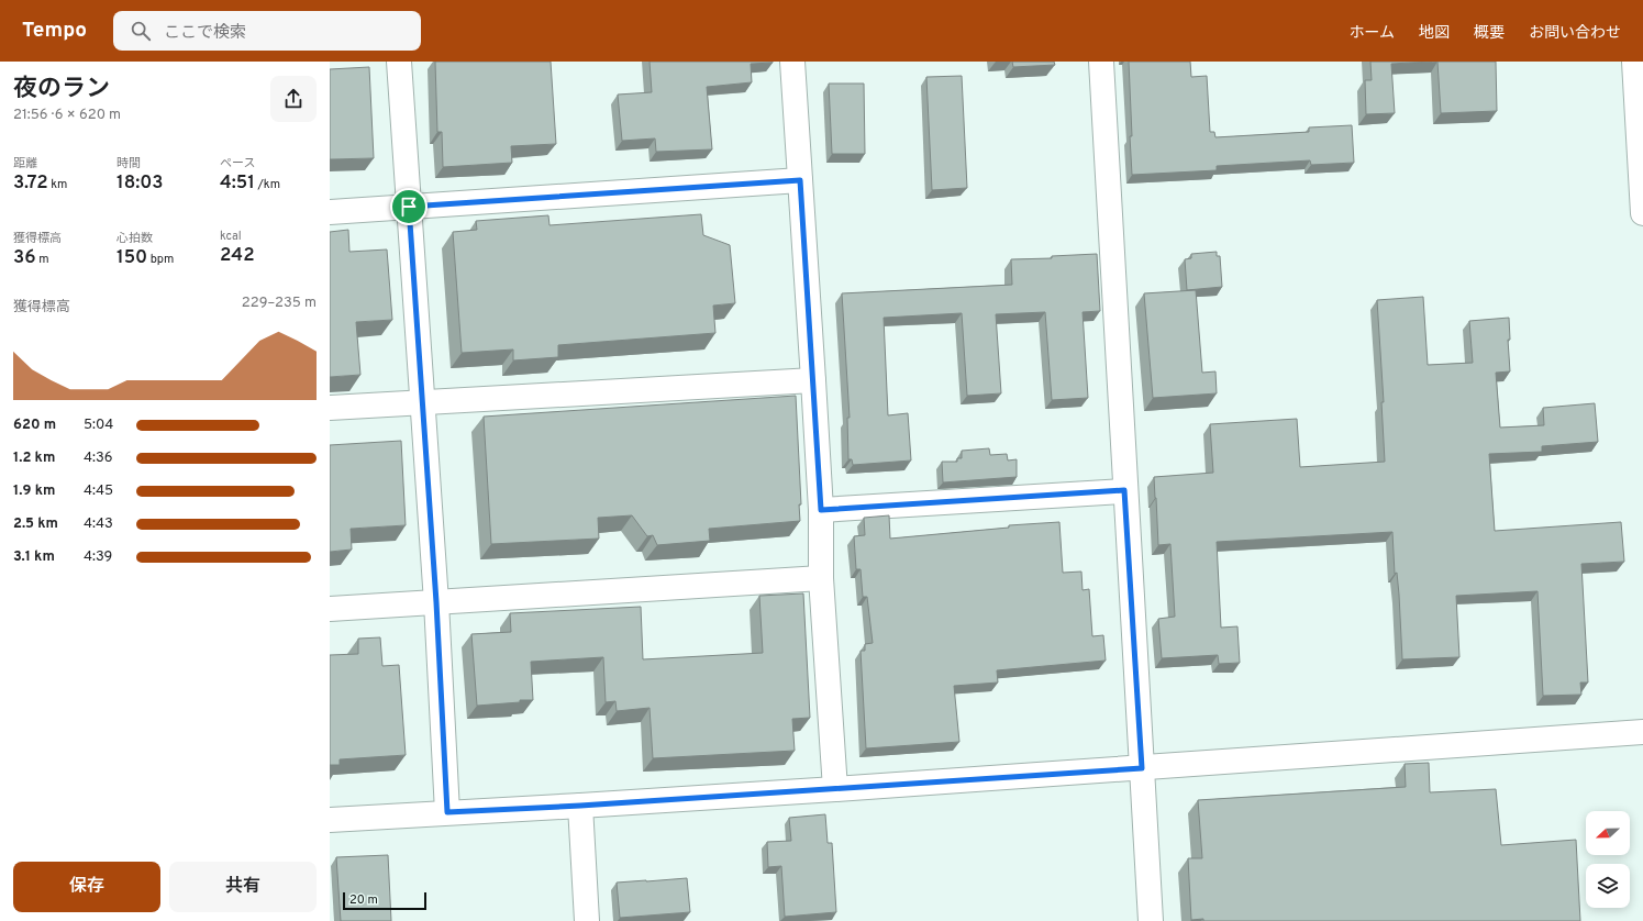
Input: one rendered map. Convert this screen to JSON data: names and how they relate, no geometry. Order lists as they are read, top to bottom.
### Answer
{
  "scale_bar": "20 m",
  "north": "left",
  "page": {
    "header": "Tempo",
    "search": "ここで検索",
    "nav": [
      "ホーム",
      "地図",
      "概要",
      "お問い合わせ"
    ],
    "heading": ["夜のラン", "21:56 · 6 × 620 m"],
    "stats": [
      ["距離", "3.72 km"],
      ["時間", "18:03"],
      ["ペース", "4:51 /km"],
      ["獲得標高", "36 m"],
      ["心拍数", "150 bpm"],
      ["kcal", "242"]
    ],
    "chart": ["獲得標高", "229–235 m"],
    "list": [
      {
        "name": "620 m",
        "note": "5:04"
      },
      {
        "name": "1.2 km",
        "note": "4:36"
      },
      {
        "name": "1.9 km",
        "note": "4:45"
      },
      {
        "name": "2.5 km",
        "note": "4:43"
      },
      {
        "name": "3.1 km",
        "note": "4:39"
      }
    ],
    "buttons": ["保存", "共有"],
    "scale": "20 m"
  }
}
